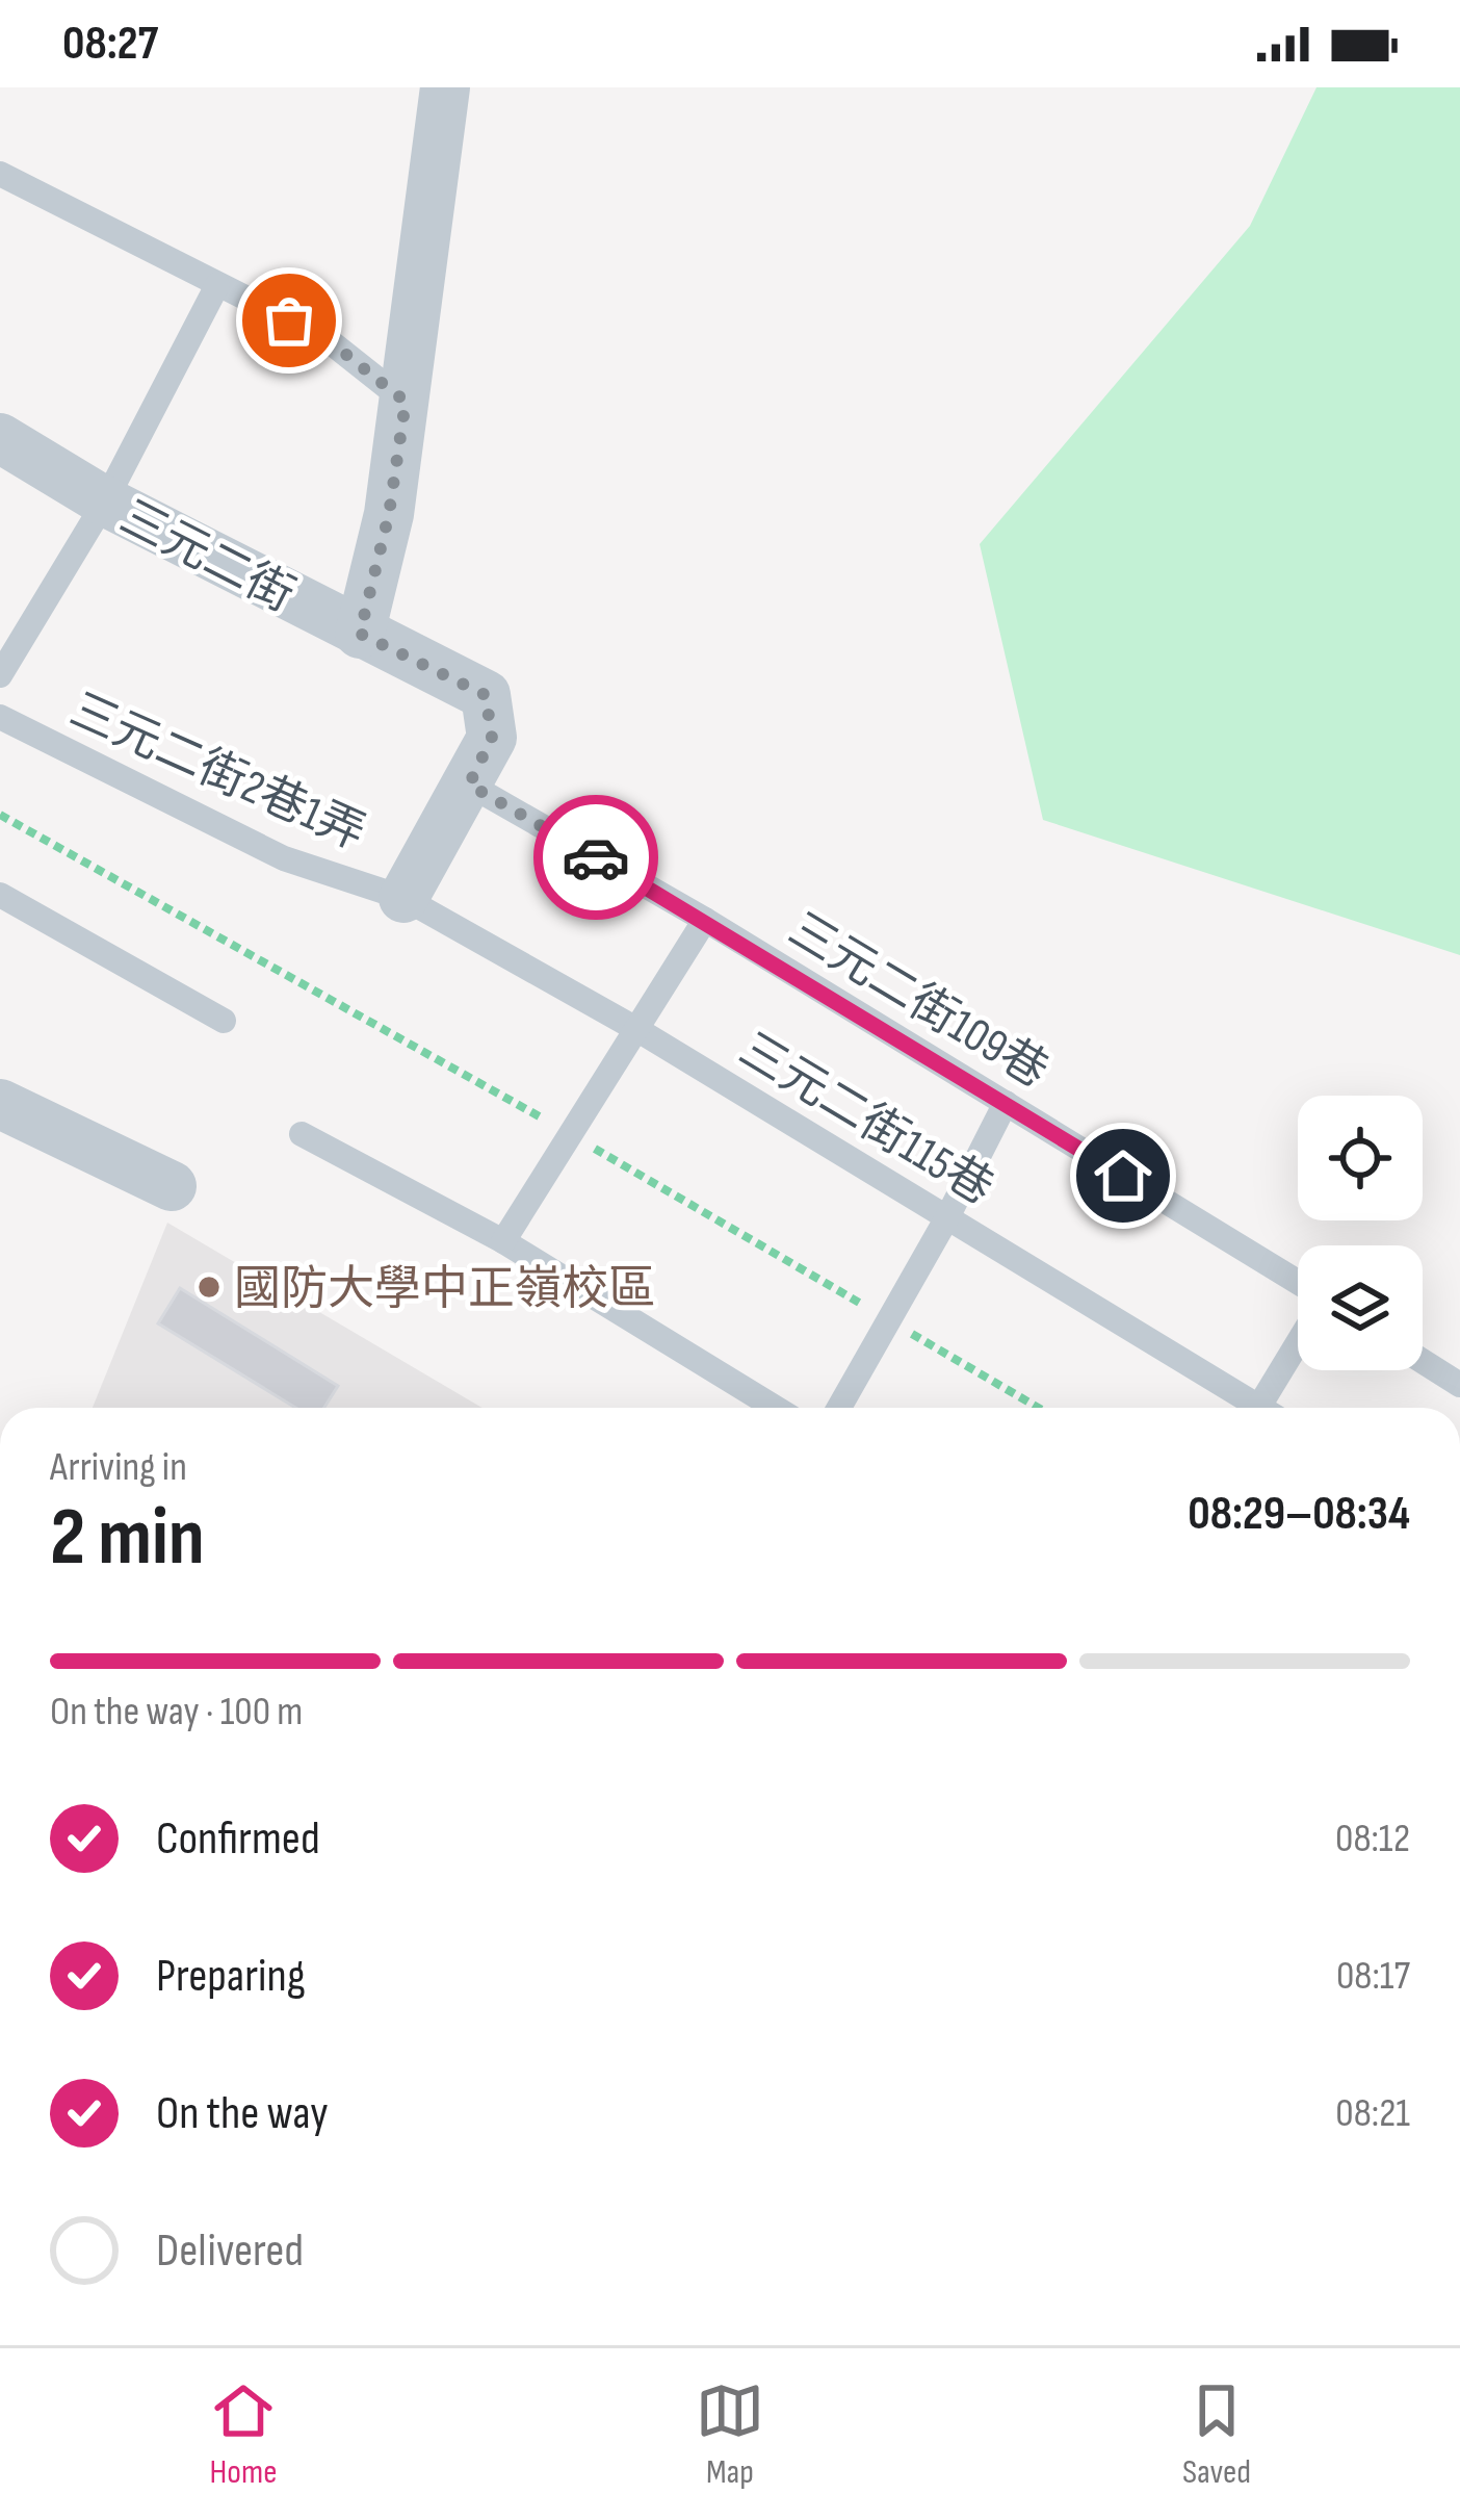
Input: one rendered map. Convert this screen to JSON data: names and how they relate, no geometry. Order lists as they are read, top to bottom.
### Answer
{
  "streets": {
    "street": ["三元二街"],
    "lane": ["三元二街2巷1弄", "三元二街109巷", "三元二街115巷"]
  },
  "crossings": [
    ["三元二街", "三元二街2巷1弄"],
    ["三元二街", "三元二街109巷"],
    ["三元二街", "三元二街115巷"],
    ["三元二街2巷1弄", "三元二街115巷"]
  ],
  "places": ["國防大學中正嶺校區"],
  "page": {
    "status": "08:27",
    "heading": ["2 min", "Arriving in", "08:29–08:34"],
    "bar": "On the way · 100 m",
    "list": [
      ["Confirmed", "08:12"],
      ["Preparing", "08:17"],
      ["On the way", "08:21"],
      "Delivered"
    ],
    "tabs": ["Home", "Map", "Saved"]
  }
}
